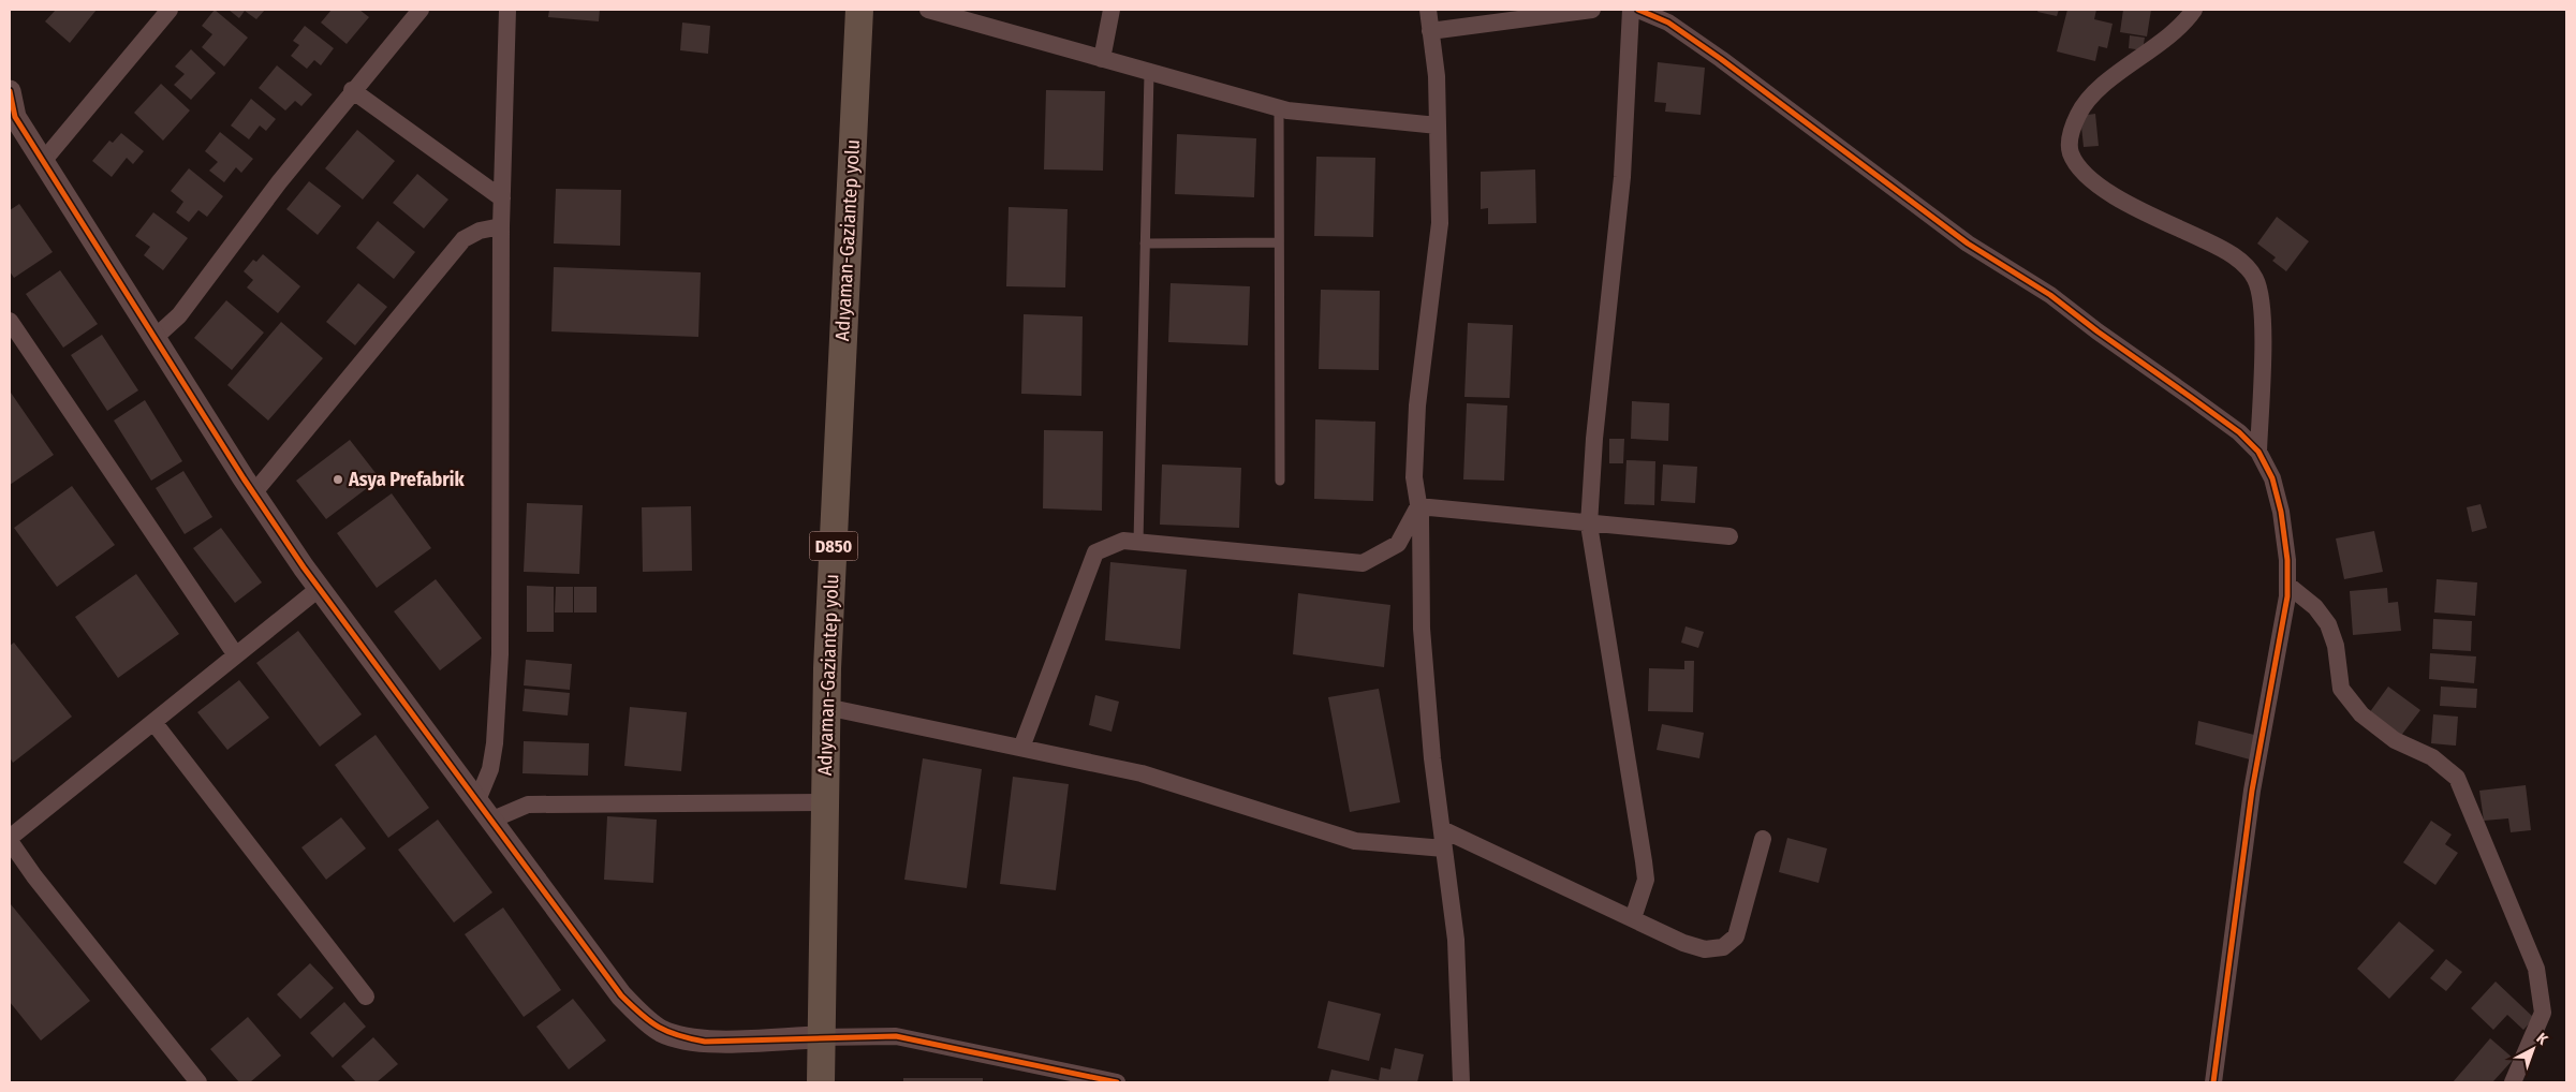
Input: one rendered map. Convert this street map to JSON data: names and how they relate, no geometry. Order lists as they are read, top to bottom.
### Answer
{
  "streets": {
    "main road": ["Adıyaman-Gaziantep yolu", "D850"]
  },
  "places": ["Asya Prefabrik"],
  "north": "top right"
}
